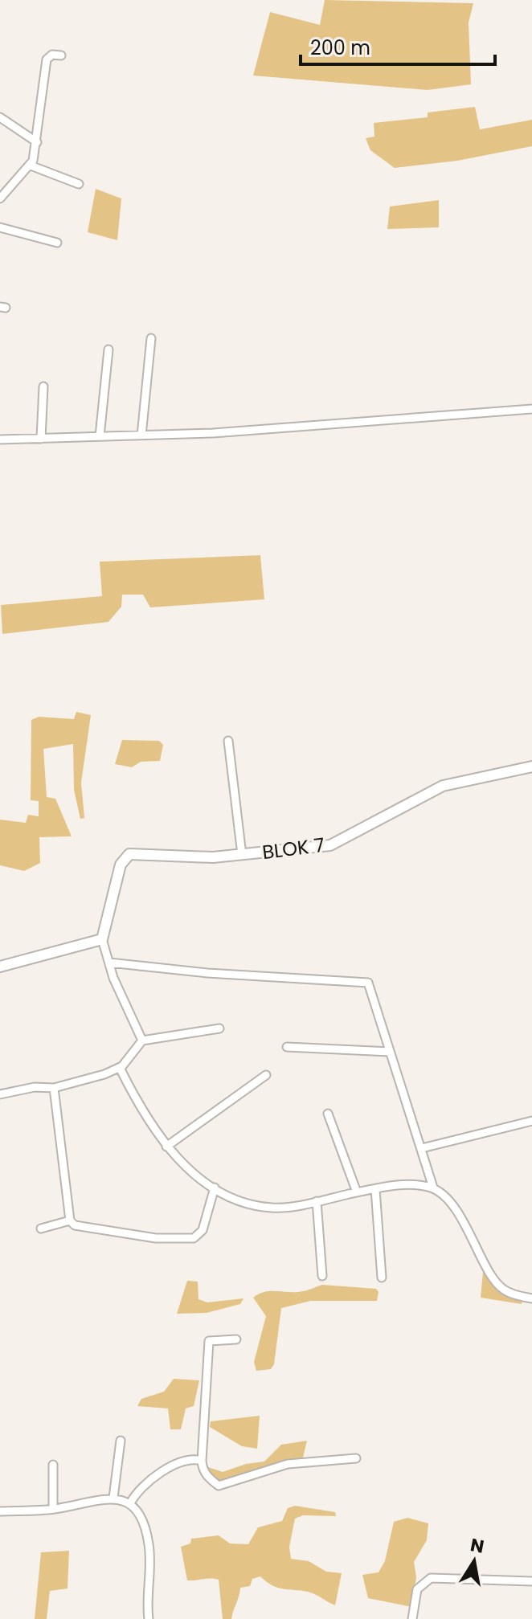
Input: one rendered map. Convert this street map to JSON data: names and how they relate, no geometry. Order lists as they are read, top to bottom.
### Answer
{
  "streets": {
    "street": ["BLOK 7"]
  },
  "scale_bar": "200 m",
  "north": "top"
}
